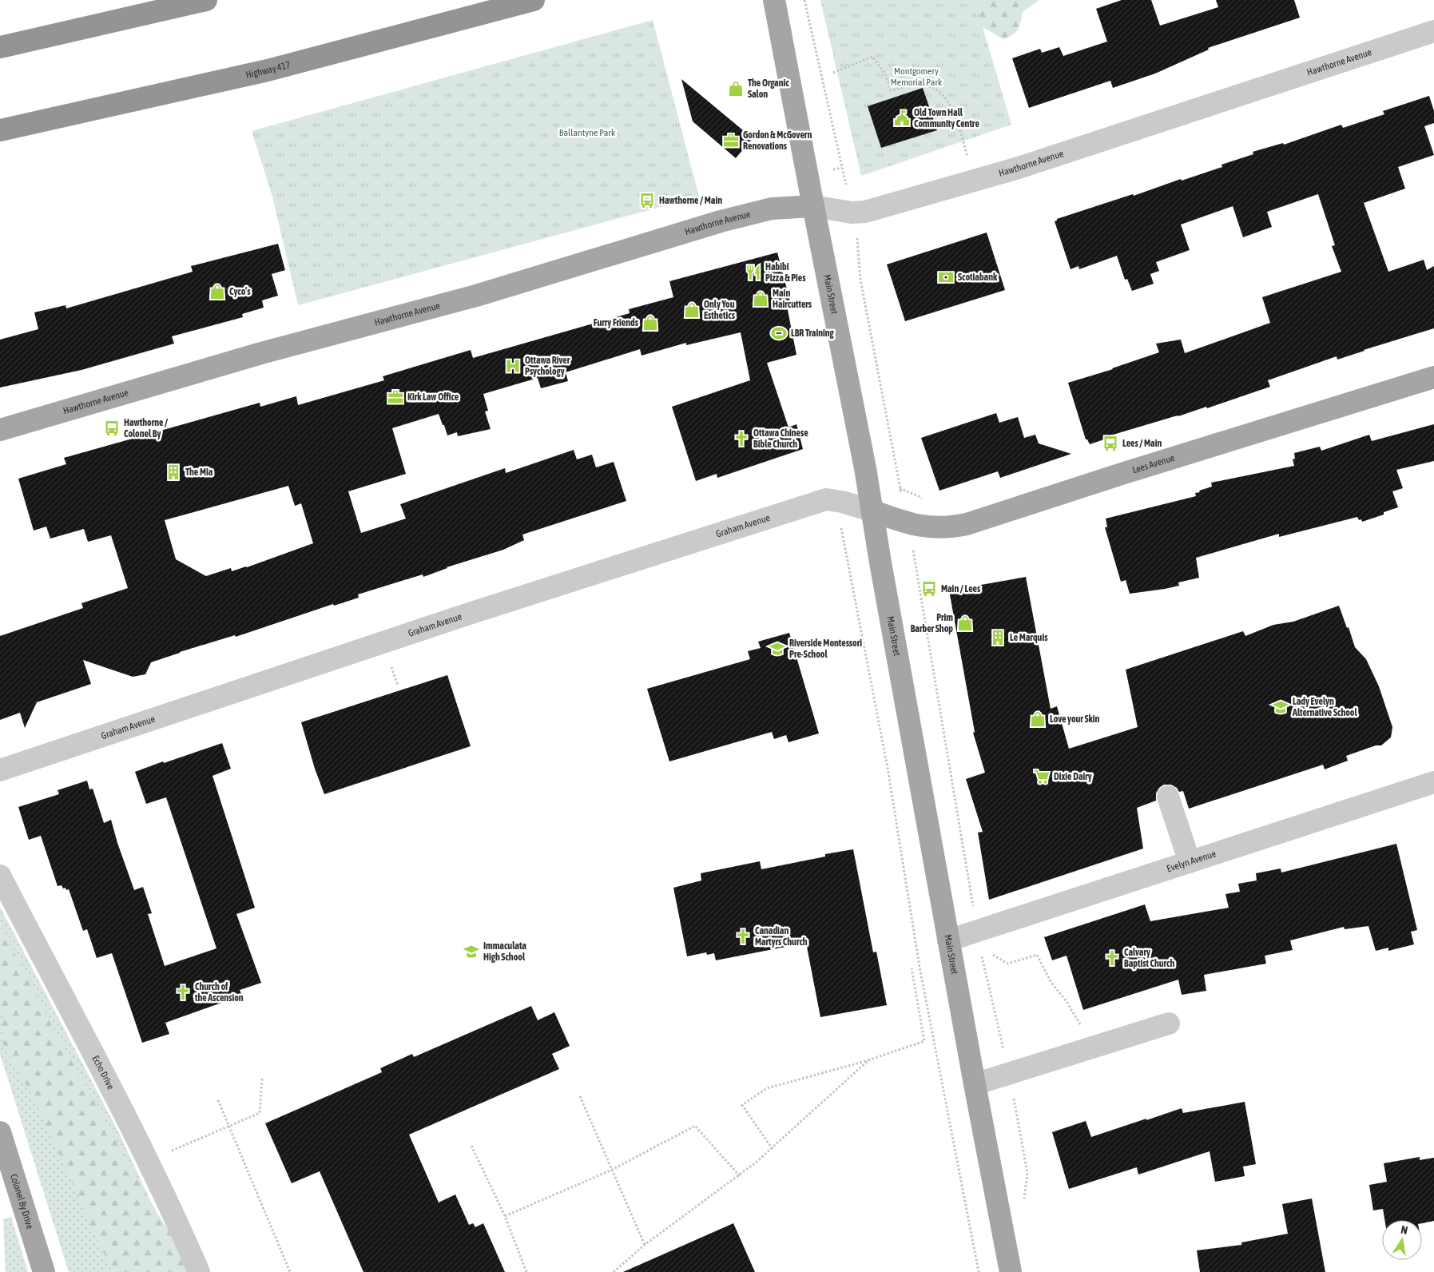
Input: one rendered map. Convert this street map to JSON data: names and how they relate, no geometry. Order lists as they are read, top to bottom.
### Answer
{
  "streets": {
    "highway": ["Highway 417"],
    "main road": [
      "Hawthorne Avenue",
      "Main Street",
      "Lees Avenue",
      "Colonel By Drive"
    ],
    "street": ["Graham Avenue", "Evelyn Avenue", "Echo Drive"]
  },
  "crossings": [
    ["Hawthorne Avenue", "Main Street"],
    ["Main Street", "Lees Avenue"],
    ["Main Street", "Graham Avenue"],
    ["Main Street", "Evelyn Avenue"],
    ["Lees Avenue", "Graham Avenue"]
  ],
  "parks": ["Montgomery Memorial Park", "Ballantyne Park"],
  "places": {
    "shop": [
      "The Organic Salon",
      "Cyco’s",
      "Main Haircutters",
      "Only You Esthetics",
      "Furry Friends",
      "Prim Barber Shop",
      "Love your Skin"
    ],
    "public building": ["Old Town Hall Community Centre"],
    "office": ["Gordon & McGovern Renovations", "Kirk Law Office"],
    "bus stop": [
      "Hawthorne / Main",
      "Hawthorne / Colonel By",
      "Lees / Main",
      "Main / Lees"
    ],
    "restaurant": ["Habibi Pizza & Pies"],
    "bank": ["Scotiabank"],
    "sports": ["LBR Training"],
    "hospital": ["Ottawa River Psychology"],
    "church": [
      "Ottawa Chinese Bible Church",
      "Canadian Martyrs Church",
      "Calvary Baptist Church",
      "Church of the Ascension"
    ],
    "building": ["The Mia", "Le Marquis"],
    "school or university": ["Riverside Montessori Pre-School", "Lady Evelyn Alternative School", "Immaculata High School"],
    "supermarket": ["Dixie Dairy"]
  },
  "north": "top"
}
